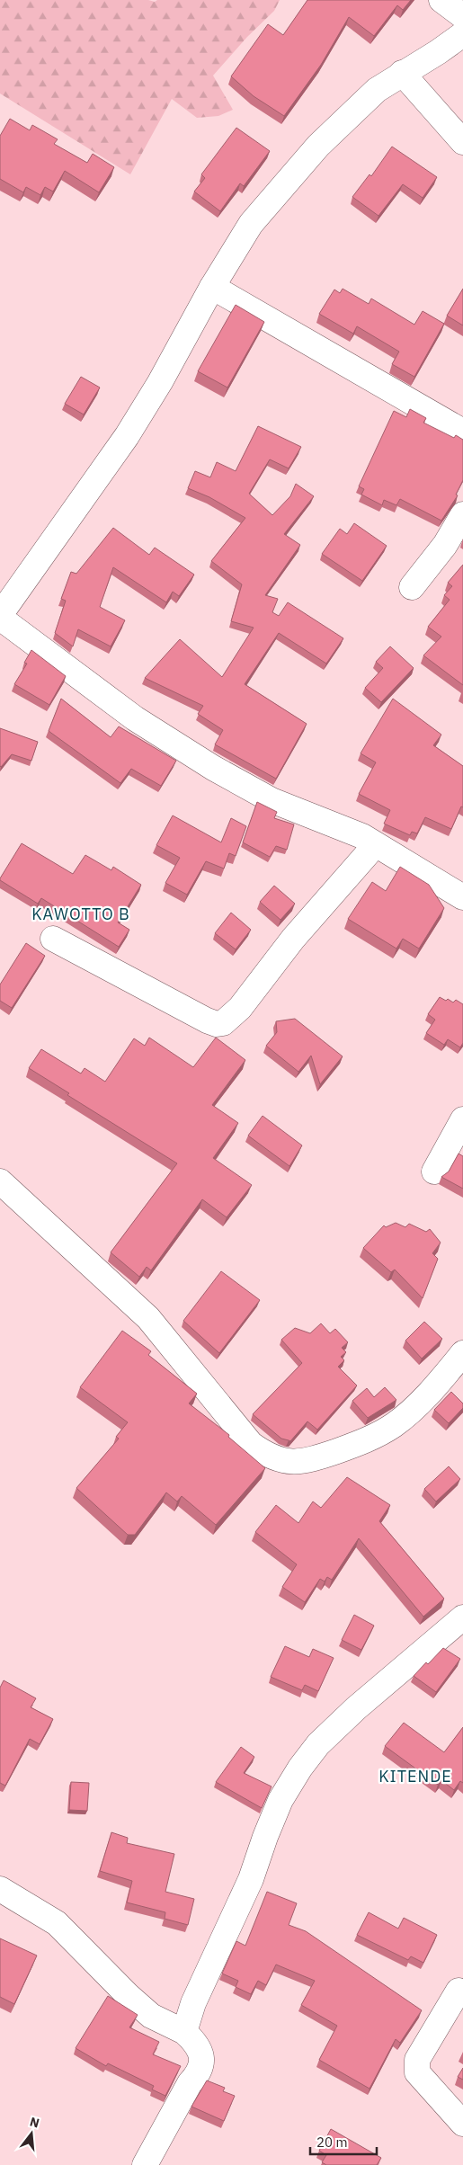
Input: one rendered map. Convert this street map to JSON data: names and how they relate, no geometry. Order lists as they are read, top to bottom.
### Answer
{
  "districts": ["KAWOTTO B", "KITENDE"],
  "scale_bar": "20 m",
  "north": "top"
}
